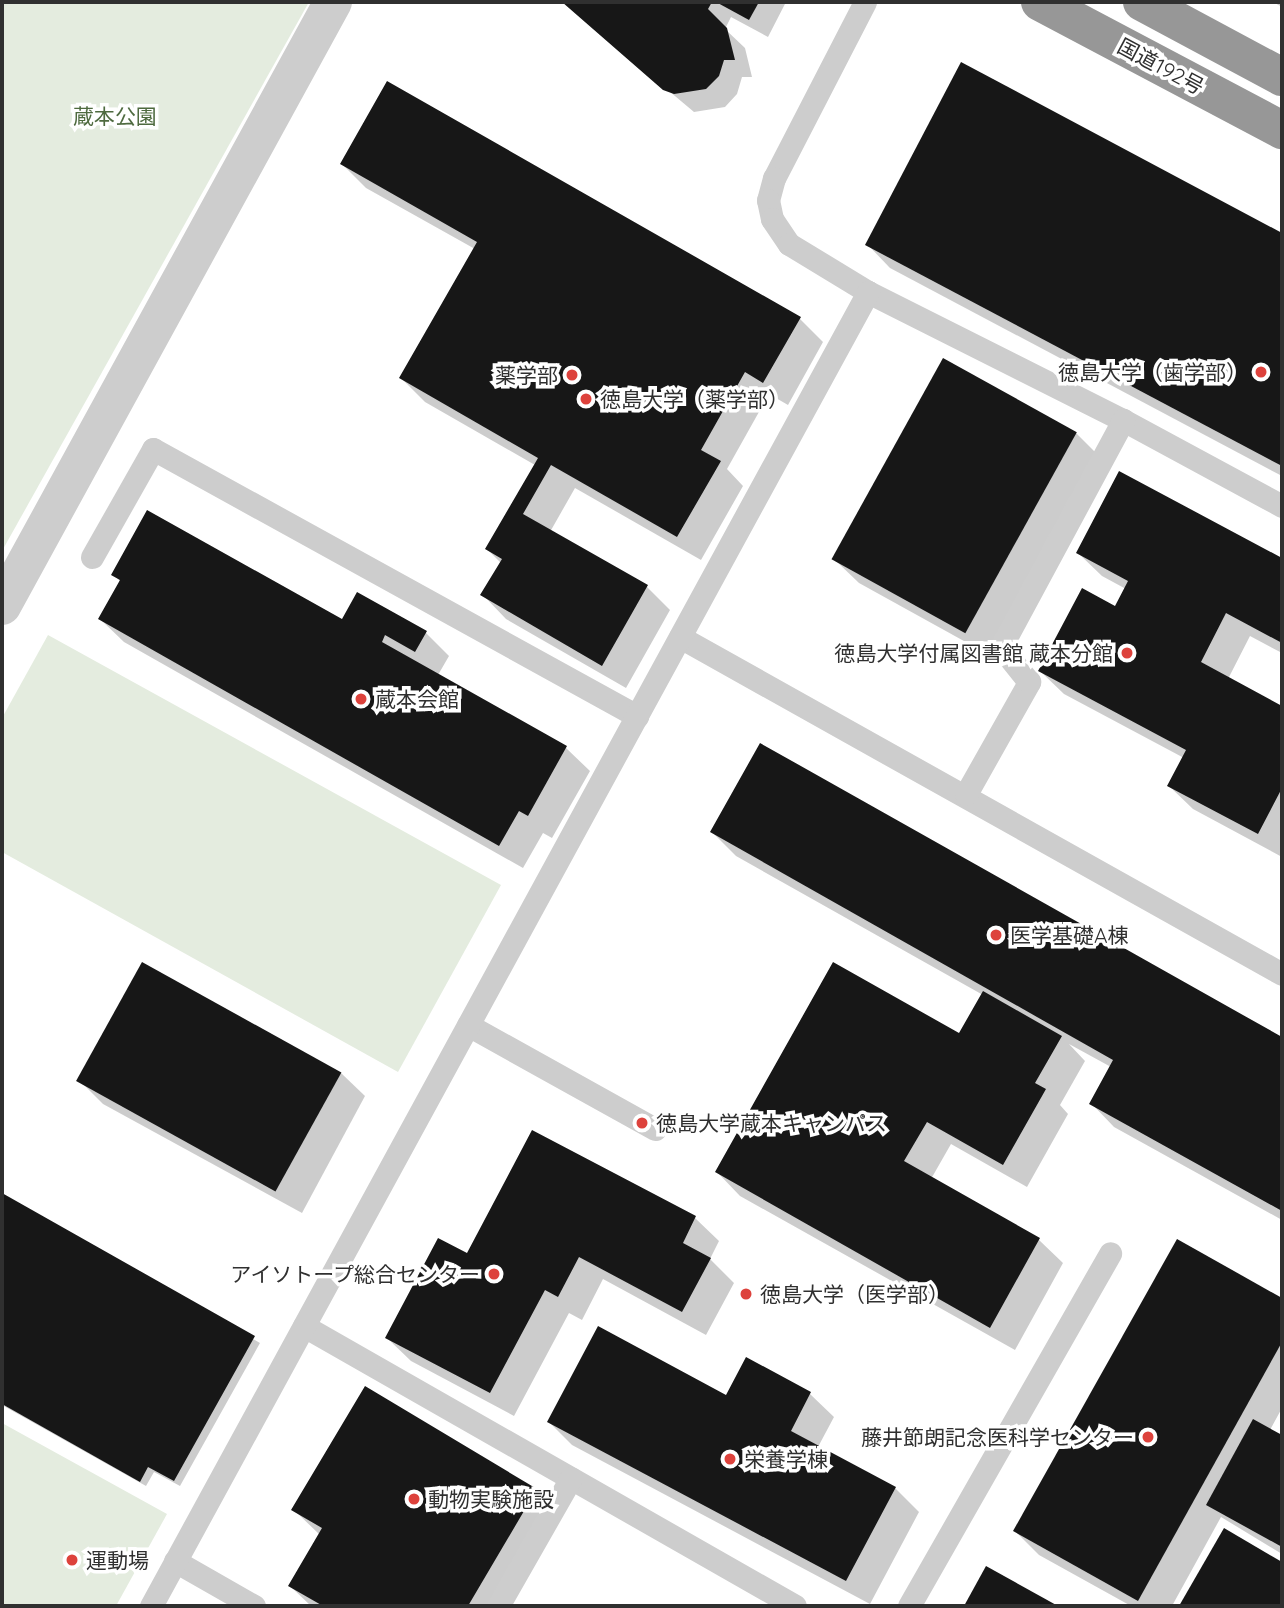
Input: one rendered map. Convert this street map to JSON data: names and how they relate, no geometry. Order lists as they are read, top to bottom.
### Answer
{
  "streets": {
    "highway": ["国道192号"]
  },
  "parks": ["蔵本公園"],
  "places": [
    "徳島大学（歯学部）",
    "薬学部",
    "徳島大学（薬学部）",
    "徳島大学付属図書館 蔵本分館",
    "蔵本会館",
    "医学基礎A棟",
    "徳島大学蔵本キャンパス",
    "アイソトープ総合センター",
    "徳島大学（医学部）",
    "藤井節朗記念医科学センター",
    "栄養学棟",
    "動物実験施設",
    "運動場"
  ]
}
